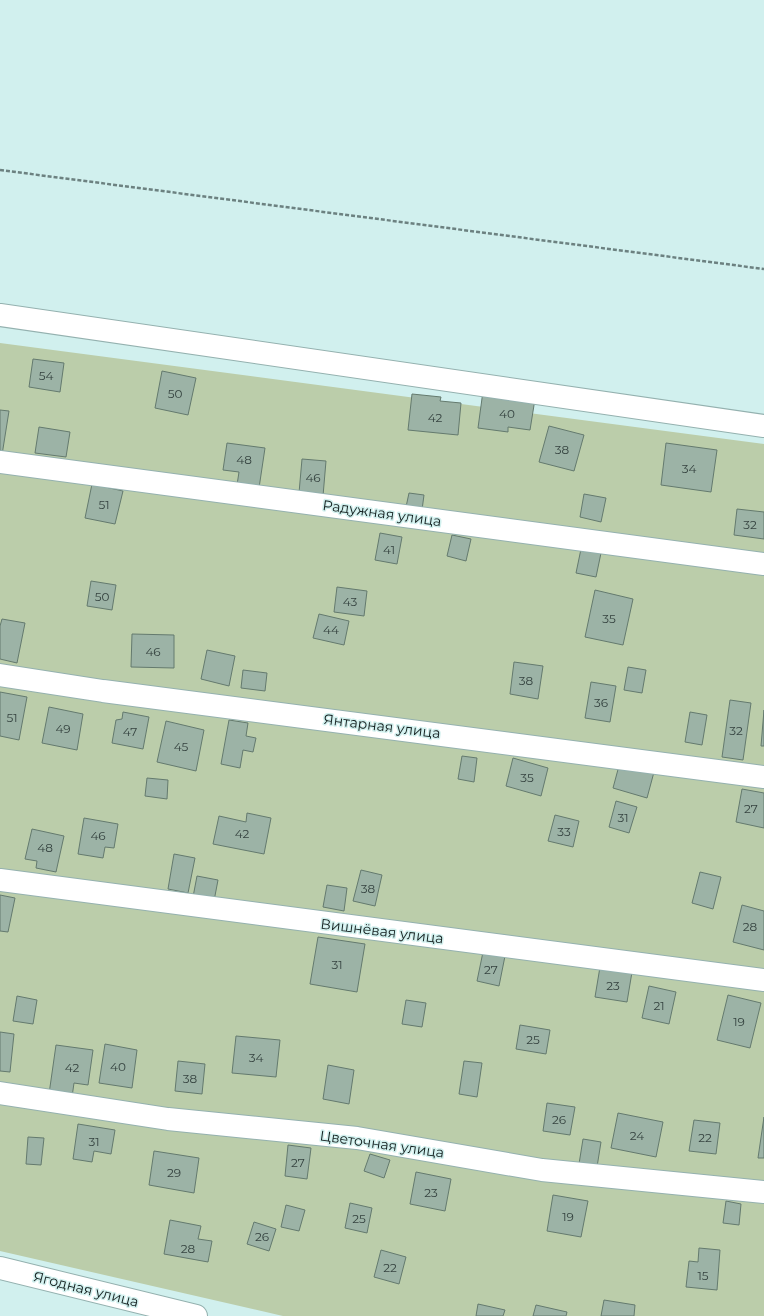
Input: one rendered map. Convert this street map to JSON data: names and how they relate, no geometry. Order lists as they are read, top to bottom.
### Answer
{
  "streets": {
    "street": [
      "Радужная улица",
      "Янтарная улица",
      "Вишнёвая улица",
      "Цветочная улица",
      "Ягодная улица"
    ]
  },
  "house_numbers": [
    "54",
    "50",
    "40",
    "42",
    "38",
    "48",
    "34",
    "46",
    "51",
    "32",
    "41",
    "50",
    "43",
    "35",
    "44",
    "46",
    "38",
    "36",
    "51",
    "49",
    "32",
    "47",
    "45",
    "35",
    "27",
    "31",
    "33",
    "42",
    "46",
    "48",
    "38",
    "28",
    "31",
    "27",
    "23",
    "21",
    "19",
    "25",
    "34",
    "40",
    "42",
    "38",
    "26",
    "24",
    "22",
    "31",
    "27",
    "29",
    "23",
    "19",
    "25",
    "26",
    "28",
    "22",
    "15"
  ]
}
